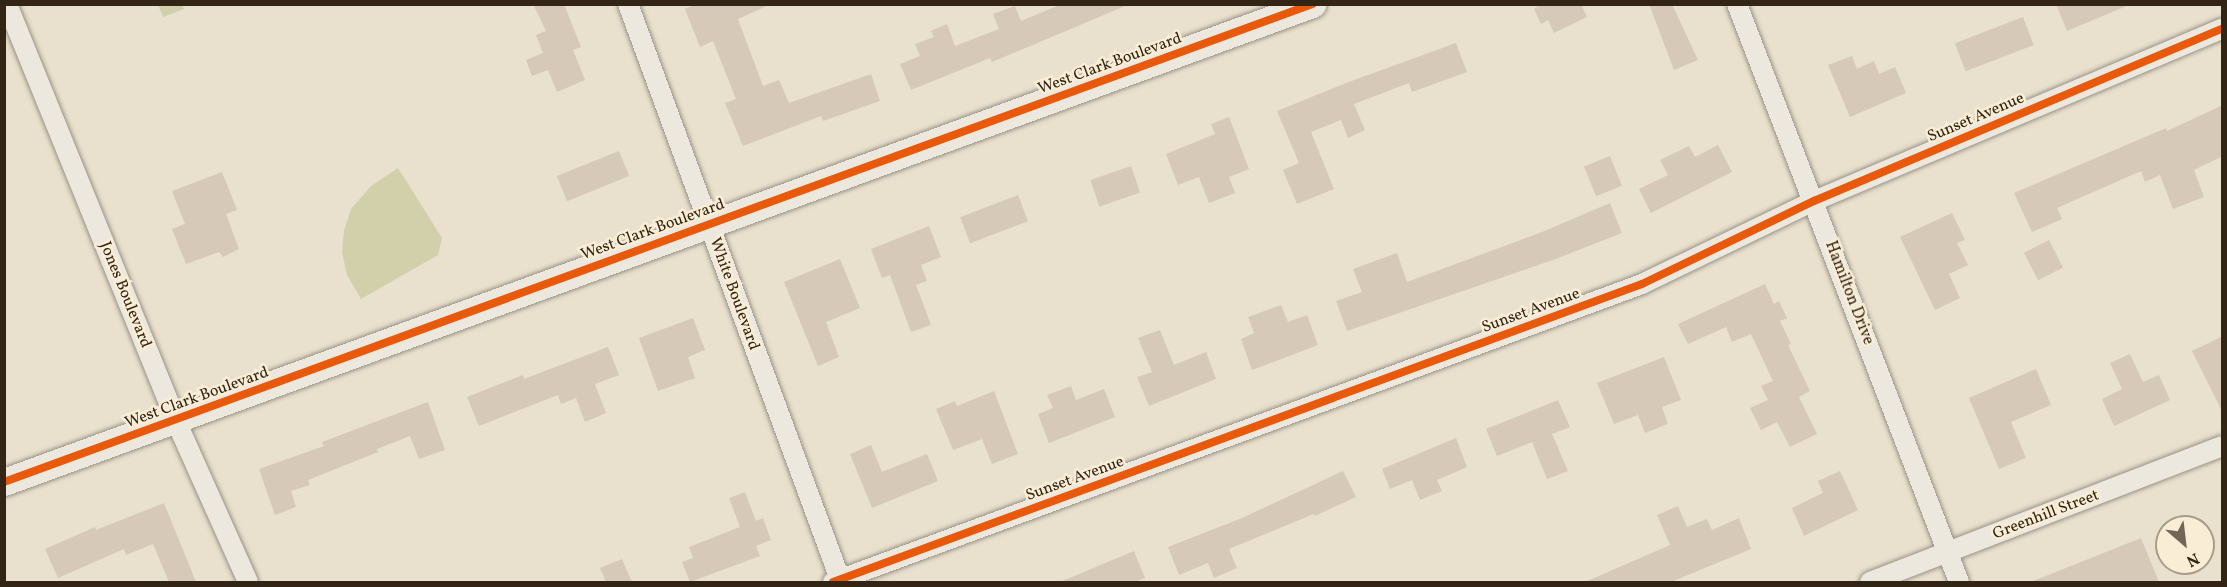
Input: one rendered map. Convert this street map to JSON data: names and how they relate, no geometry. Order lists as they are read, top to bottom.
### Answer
{
  "streets": {
    "street": [
      "West Clark Boulevard",
      "Sunset Avenue",
      "Hamilton Drive",
      "White Boulevard",
      "Jones Boulevard",
      "Greenhill Street"
    ]
  },
  "crossings": [
    ["West Clark Boulevard", "White Boulevard"],
    ["West Clark Boulevard", "Jones Boulevard"],
    ["Sunset Avenue", "Hamilton Drive"],
    ["Sunset Avenue", "White Boulevard"],
    ["Hamilton Drive", "Greenhill Street"]
  ],
  "north": "bottom right"
}
